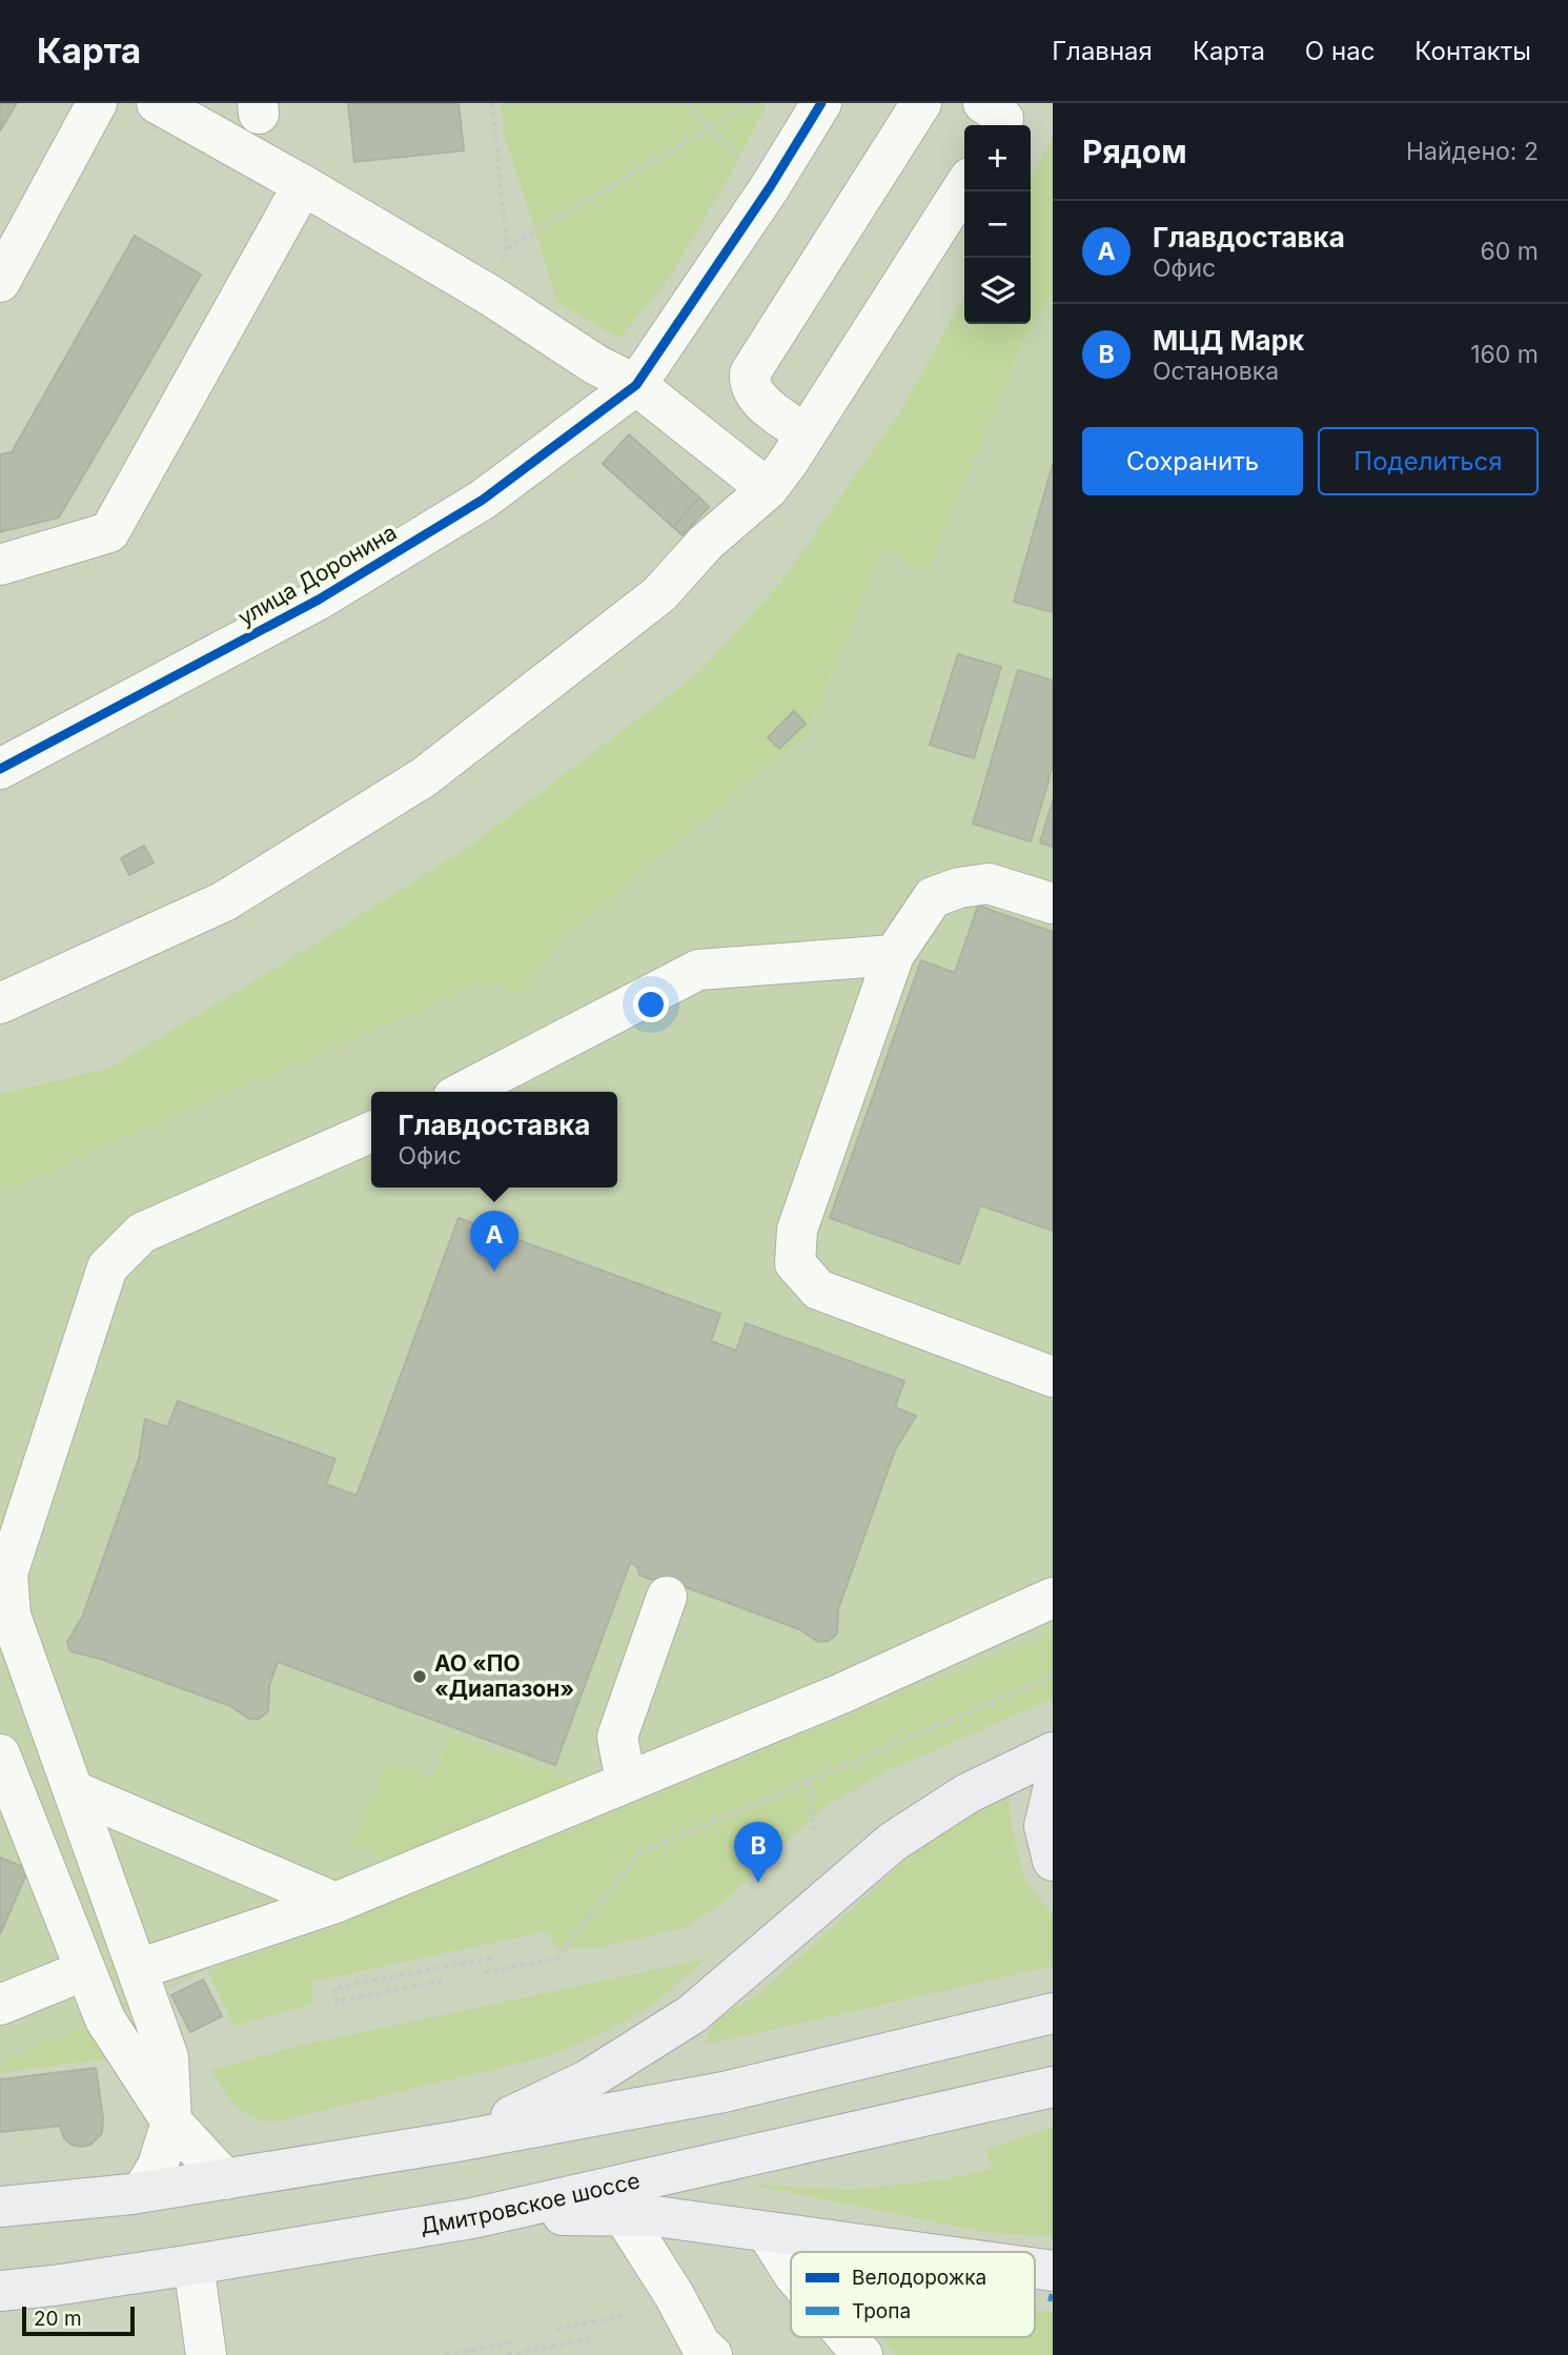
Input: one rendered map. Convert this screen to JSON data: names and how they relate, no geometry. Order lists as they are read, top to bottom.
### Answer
{
  "streets": {
    "main road": ["Дмитровское шоссе"],
    "street": ["улица Доронина"]
  },
  "places": ["АО «ПО «Диапазон»"],
  "legend": ["Велодорожка", "Тропа"],
  "scale_bar": "20 m",
  "page": {
    "header": "Карта",
    "nav": [
      "Главная",
      "Карта",
      "О нас",
      "Контакты"
    ],
    "heading": ["Рядом", "Найдено: 2"],
    "map_buttons": ["+", "−"],
    "list": [
      {
        "mark": "A",
        "name": "Главдоставка",
        "note": "Офис",
        "value": "60 m"
      },
      {
        "mark": "B",
        "name": "МЦД Марк",
        "note": "Остановка",
        "value": "160 m"
      }
    ],
    "buttons": ["Сохранить", "Поделиться"],
    "popup": ["Главдоставка", "Офис"],
    "pins": ["A", "B"],
    "scale": "20 m"
  }
}
